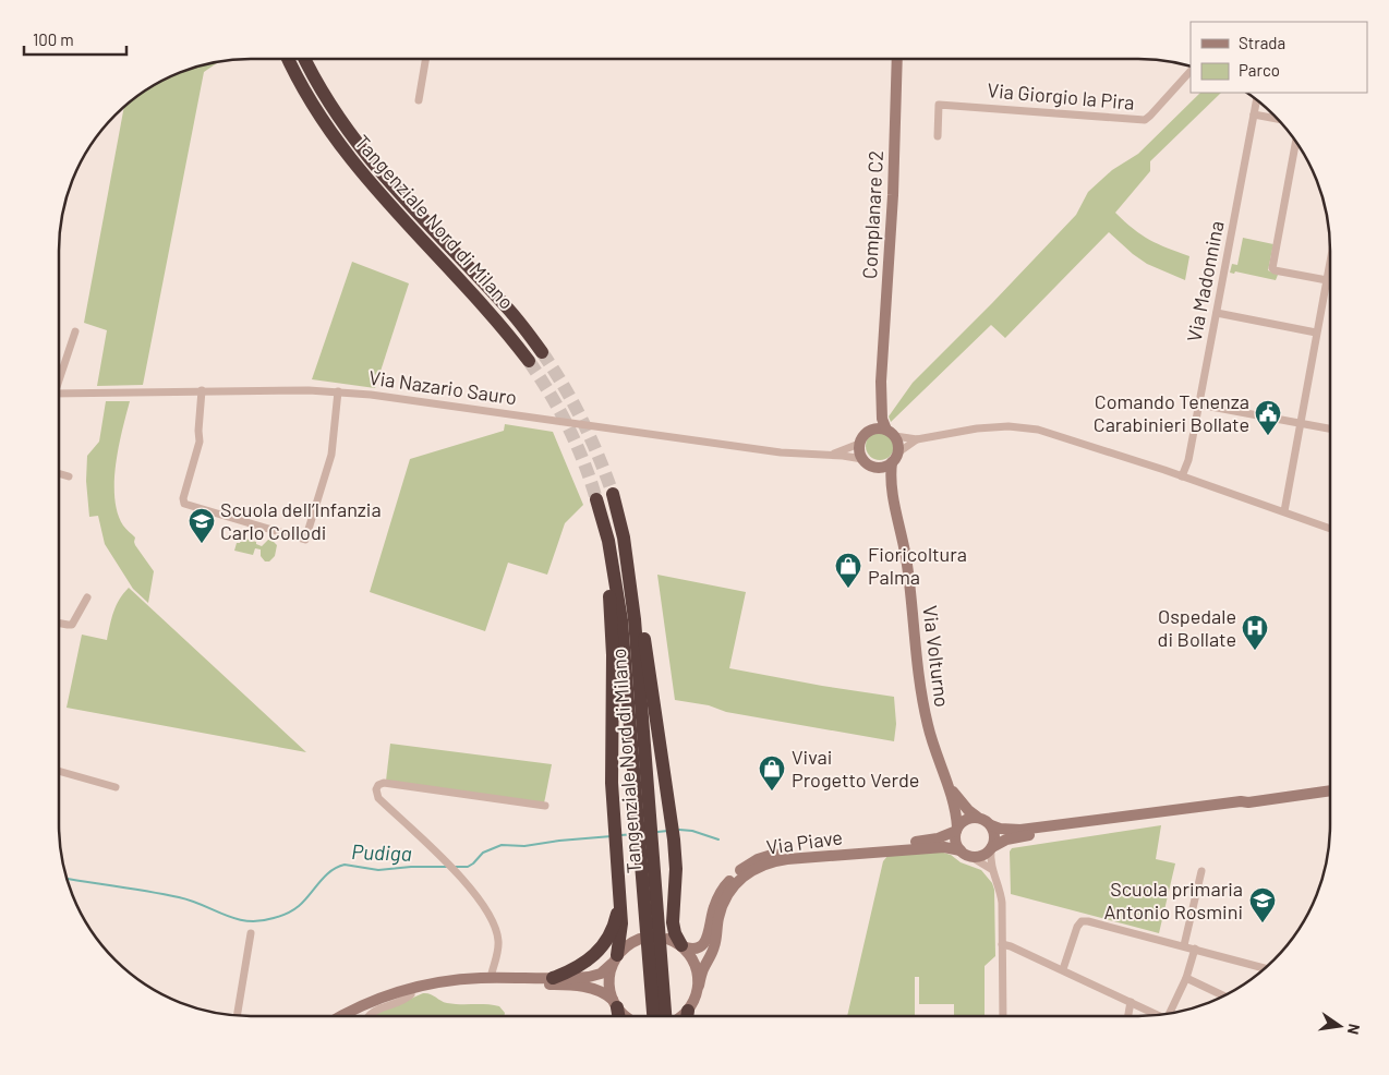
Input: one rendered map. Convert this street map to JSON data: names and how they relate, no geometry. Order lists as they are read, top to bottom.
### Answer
{
  "streets": {
    "highway": ["Tangenziale Nord di Milano"],
    "street": [
      "Via Giorgio la Pira",
      "Complanare C2",
      "Via Madonnina",
      "Via Nazario Sauro",
      "Via Volturno",
      "Via Piave"
    ]
  },
  "crossings": [
    ["Complanare C2", "Via Nazario Sauro"],
    ["Complanare C2", "Via Volturno"],
    ["Tangenziale Nord di Milano", "Via Piave"],
    ["Via Nazario Sauro", "Via Volturno"],
    ["Via Volturno", "Via Piave"]
  ],
  "water": ["Pudiga"],
  "places": {
    "public building": ["Comando Tenenza Carabinieri Bollate"],
    "school or university": ["Scuola dell’Infanzia Carlo Collodi", "Scuola primaria Antonio Rosmini"],
    "shop": ["Fioricoltura Palma", "Vivai Progetto Verde"],
    "hospital": ["Ospedale di Bollate"]
  },
  "legend": ["Strada", "Parco"],
  "scale_bar": "100 m",
  "north": "right"
}
